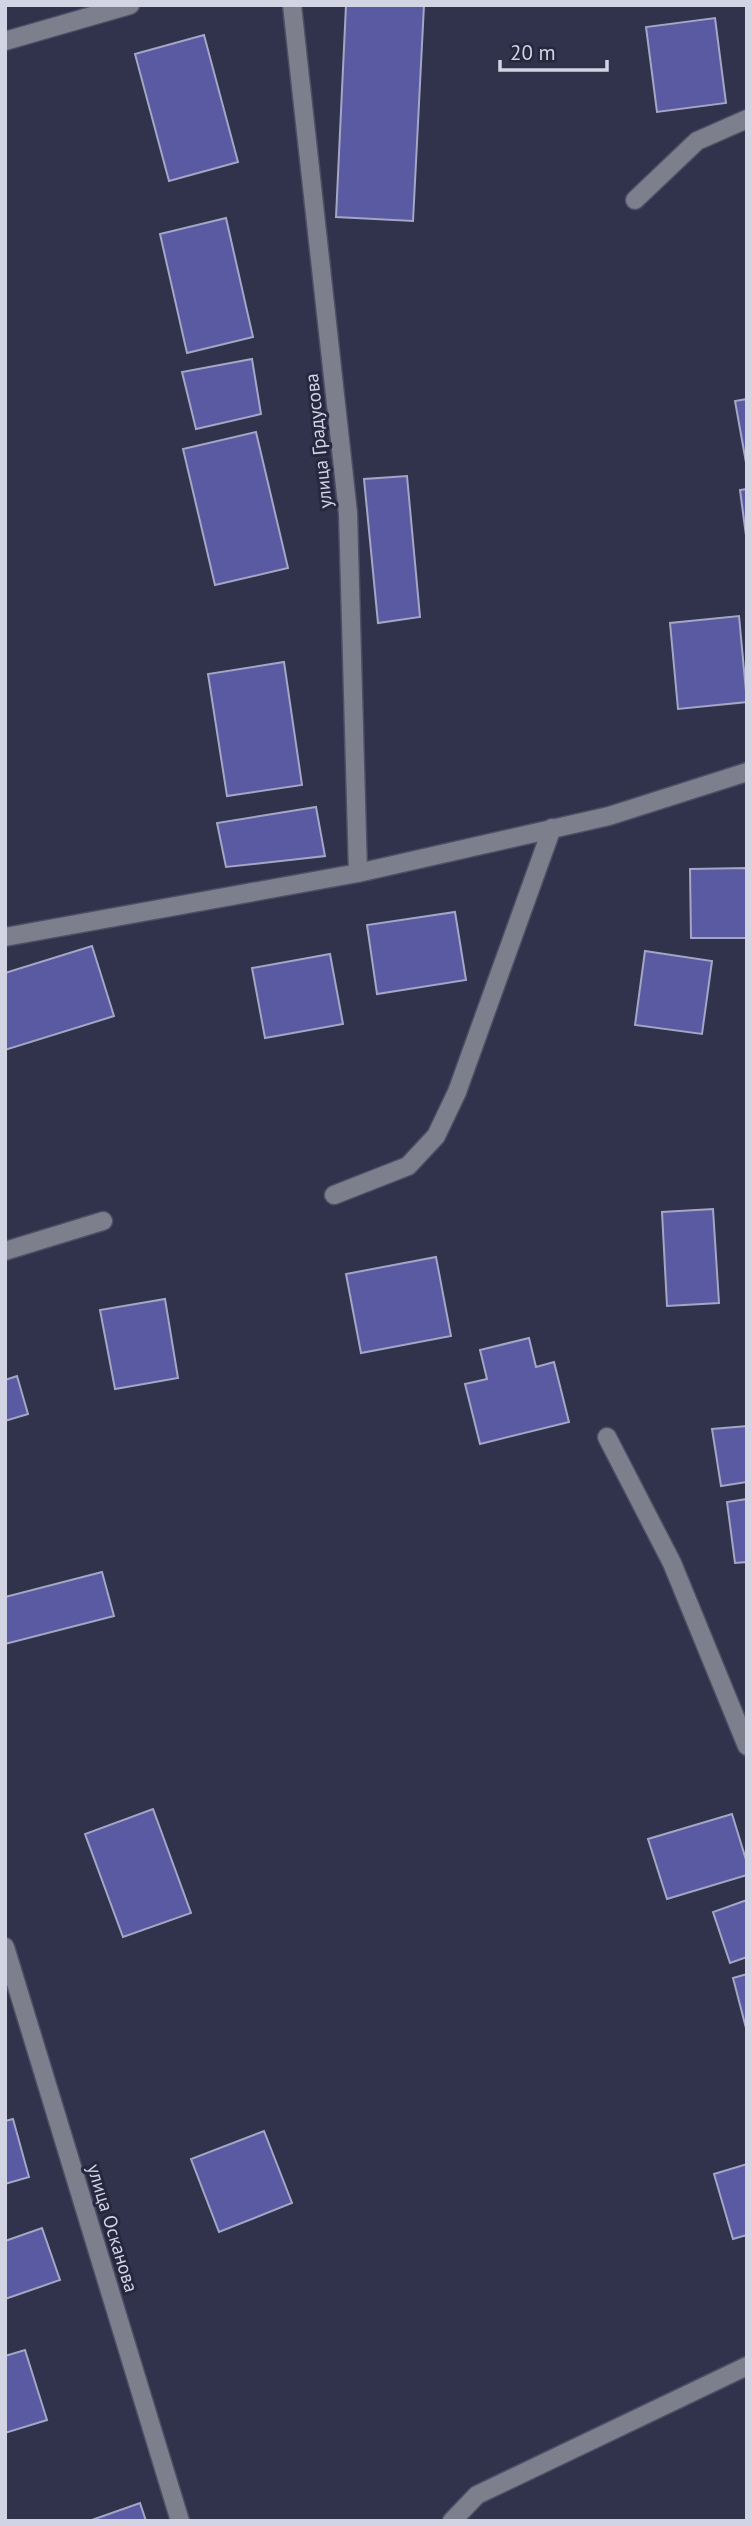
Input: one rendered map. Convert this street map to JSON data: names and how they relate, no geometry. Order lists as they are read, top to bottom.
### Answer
{
  "streets": {
    "street": ["улица Градусова", "улица Осканова"]
  },
  "scale_bar": "20 m"
}
